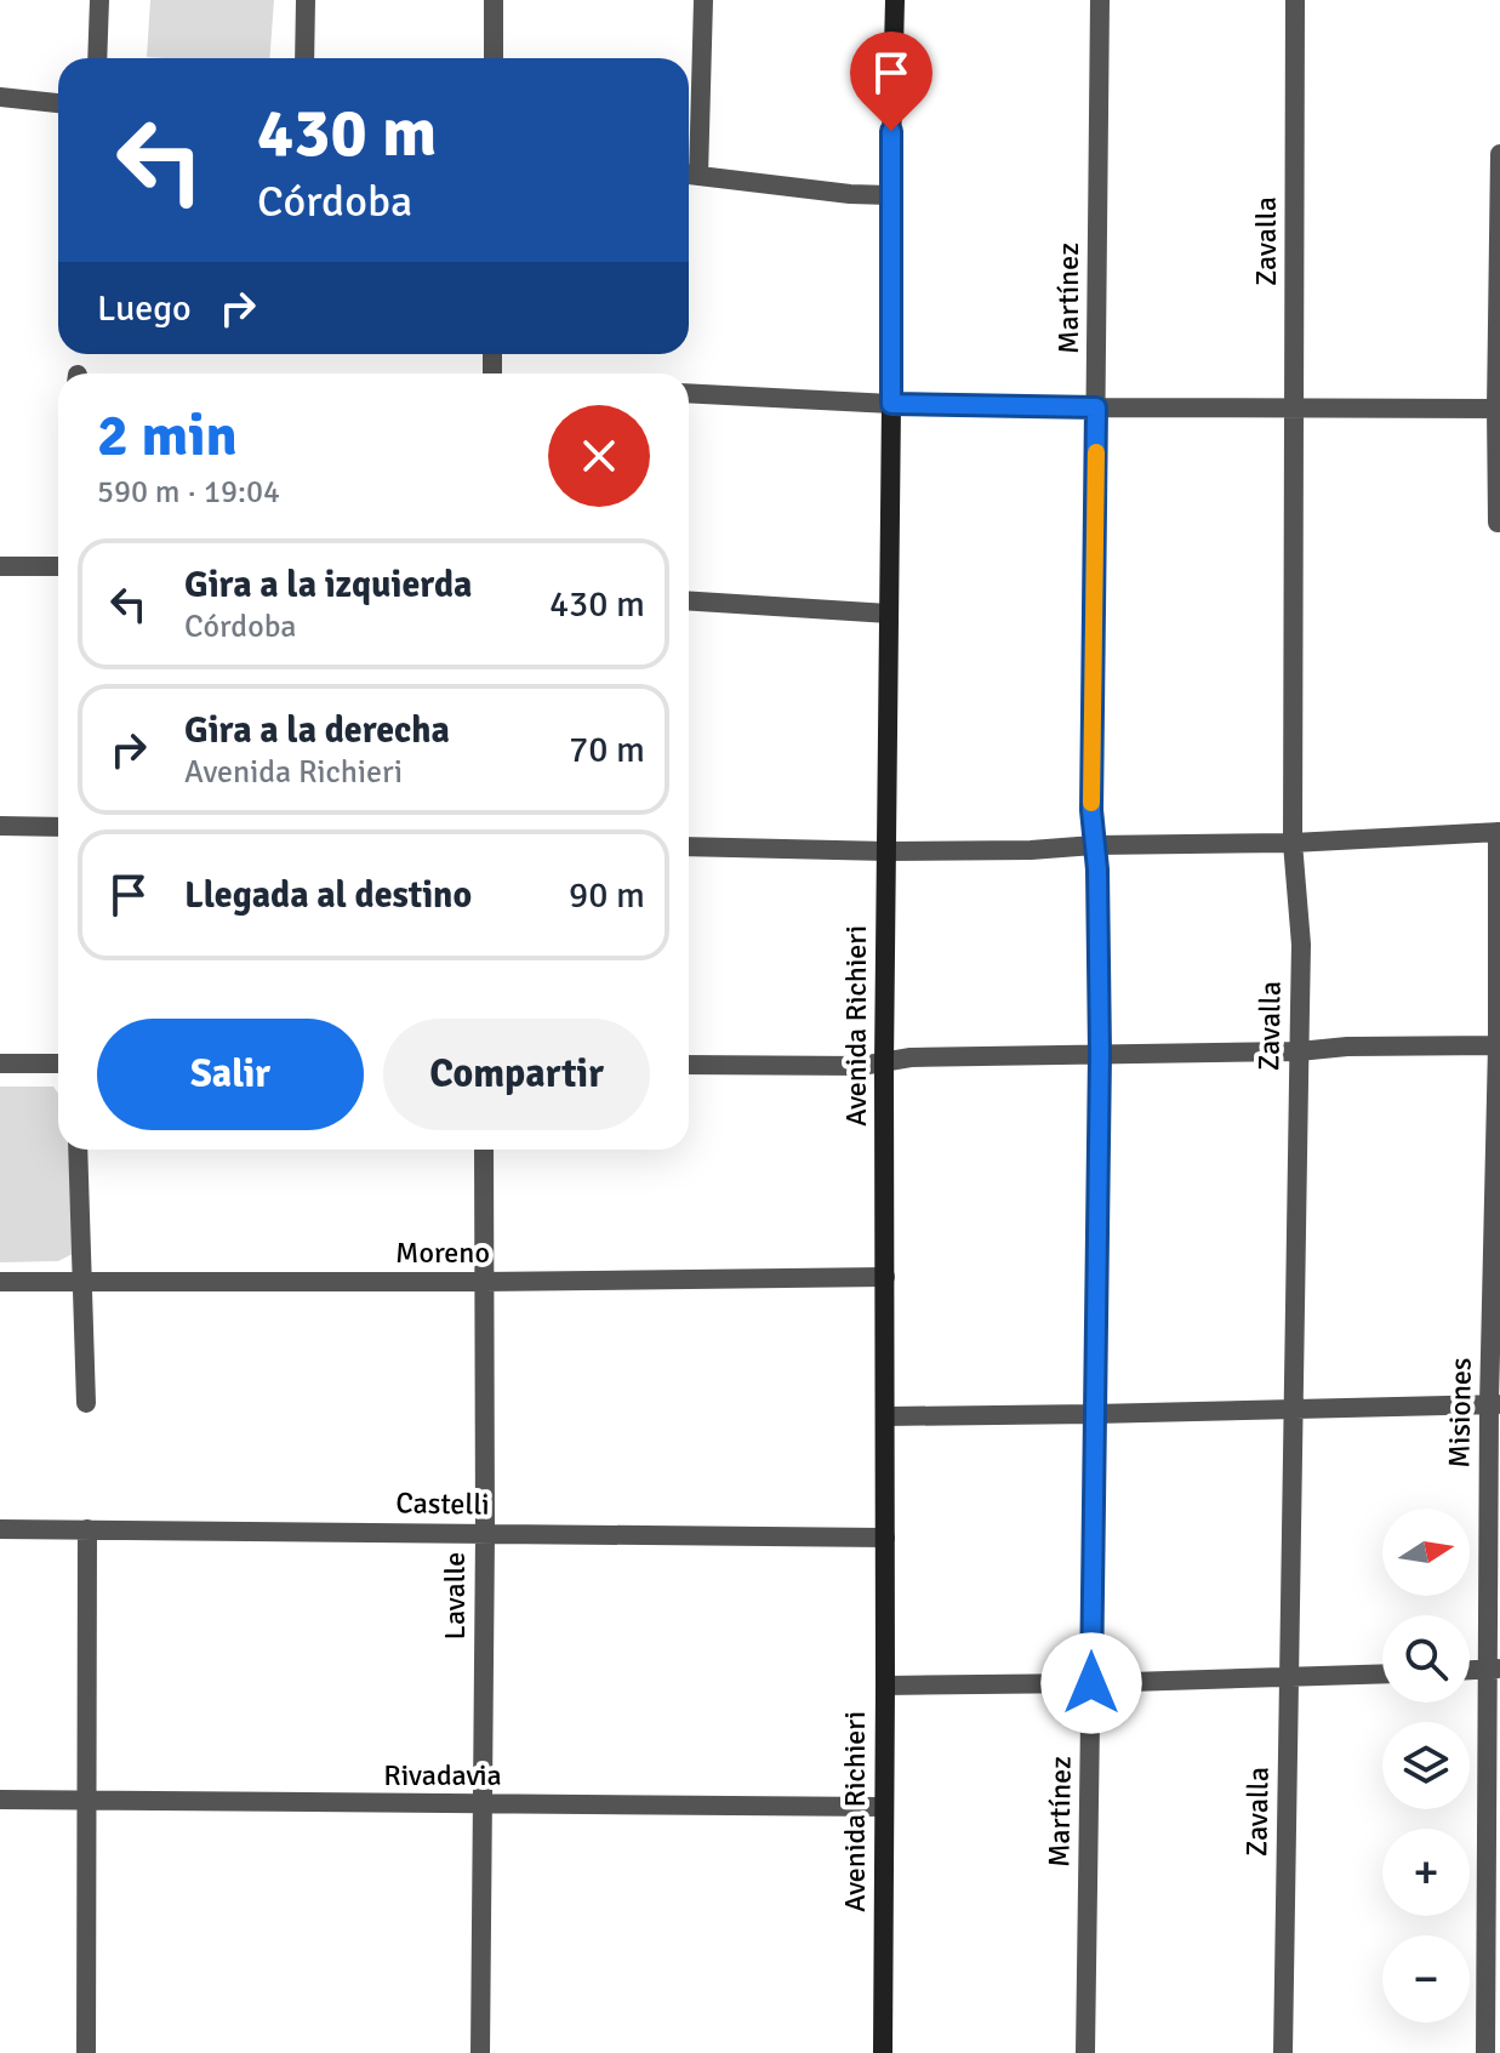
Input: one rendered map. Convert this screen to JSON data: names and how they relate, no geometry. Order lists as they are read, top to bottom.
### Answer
{
  "streets": {
    "street": [
      "Zavalla",
      "Martínez",
      "Avenida Richieri",
      "Moreno",
      "Misiones",
      "Castelli",
      "Lavalle",
      "Rivadavia"
    ]
  },
  "crossings": [
    ["Avenida Richieri", "Moreno"],
    ["Avenida Richieri", "Castelli"],
    ["Avenida Richieri", "Rivadavia"],
    ["Moreno", "Lavalle"],
    ["Castelli", "Lavalle"],
    ["Lavalle", "Rivadavia"]
  ],
  "north": "right",
  "page": {
    "turn": ["430 m", "Córdoba"],
    "then": "Luego",
    "heading": ["2 min", "590 m · 19:04"],
    "list": [
      {
        "name": "Gira a la izquierda",
        "note": "Córdoba",
        "value": "430 m"
      },
      {
        "name": "Gira a la derecha",
        "note": "Avenida Richieri",
        "value": "70 m"
      },
      {
        "name": "Llegada al destino",
        "value": "90 m"
      }
    ],
    "buttons": ["Salir", "Compartir"],
    "map_buttons": ["+", "−"]
  }
}
